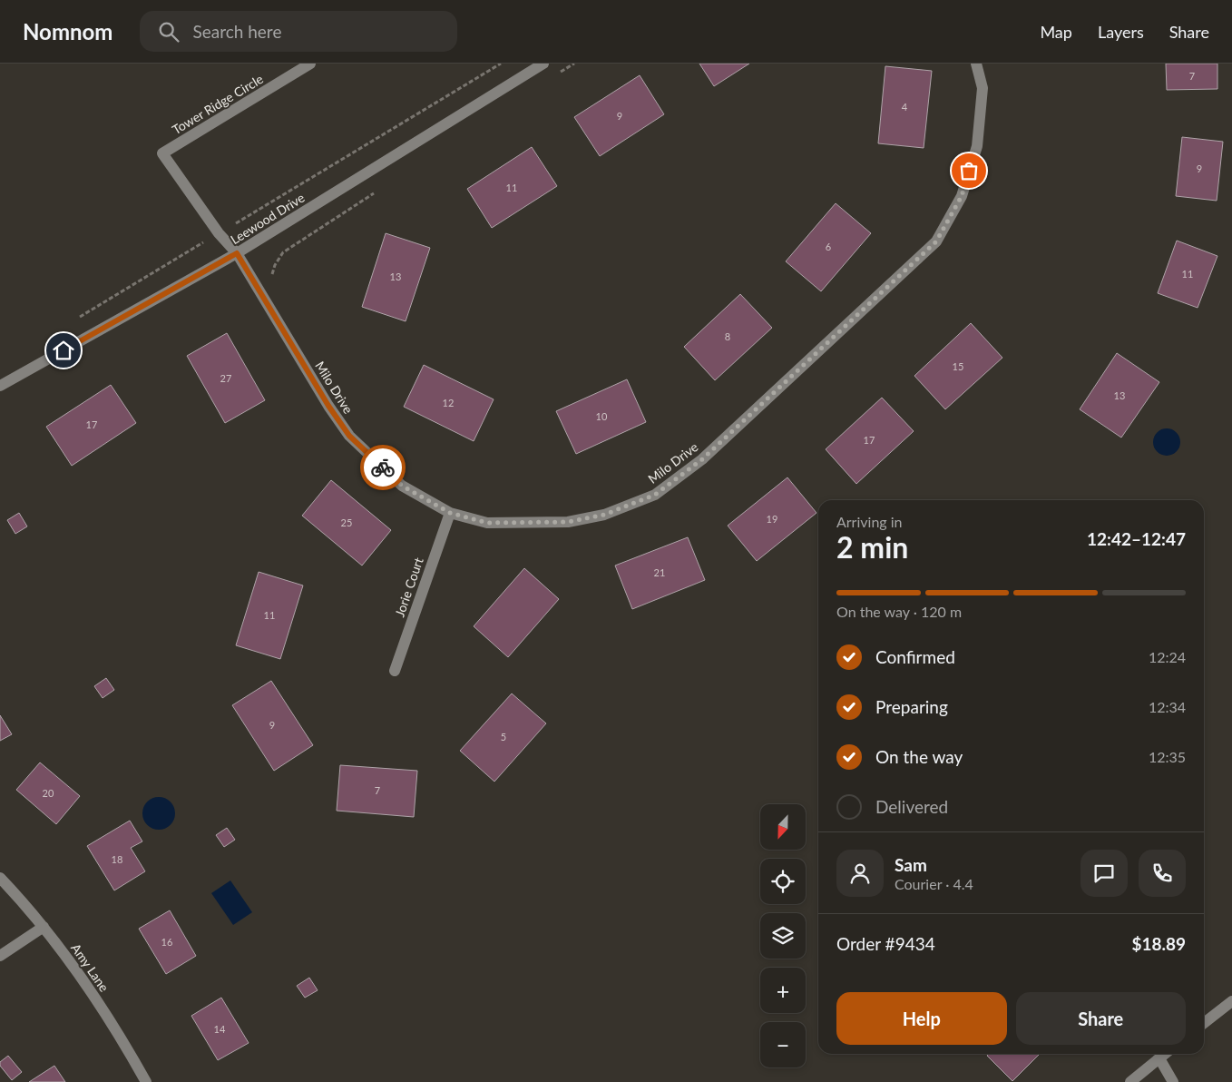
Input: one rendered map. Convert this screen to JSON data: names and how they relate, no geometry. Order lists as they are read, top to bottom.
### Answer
{
  "streets": {
    "street": [
      "Tower Ridge Circle",
      "Leewood Drive",
      "Milo Drive",
      "Jorie Court",
      "Amy Lane"
    ]
  },
  "crossings": [
    ["Tower Ridge Circle", "Milo Drive"],
    ["Leewood Drive", "Milo Drive"],
    ["Milo Drive", "Jorie Court"]
  ],
  "house_numbers": [
    "7",
    "4",
    "9",
    "9",
    "11",
    "6",
    "11",
    "13",
    "8",
    "15",
    "27",
    "13",
    "12",
    "10",
    "17",
    "17",
    "19",
    "25",
    "21",
    "11",
    "9",
    "5",
    "7",
    "20",
    "18",
    "16",
    "14"
  ],
  "north": "bottom",
  "page": {
    "header": "Nomnom",
    "search": "Search here",
    "nav": ["Map", "Layers", "Share"],
    "heading": ["2 min", "Arriving in", "12:42–12:47"],
    "panel": [
      "Sam",
      "Courier · 4.4",
      "Order #9434",
      "$18.89"
    ],
    "bar": "On the way · 120 m",
    "list": [
      ["Confirmed", "12:24"],
      ["Preparing", "12:34"],
      ["On the way", "12:35"],
      "Delivered"
    ],
    "map_buttons": ["+", "−"],
    "buttons": ["Help", "Share"]
  }
}
